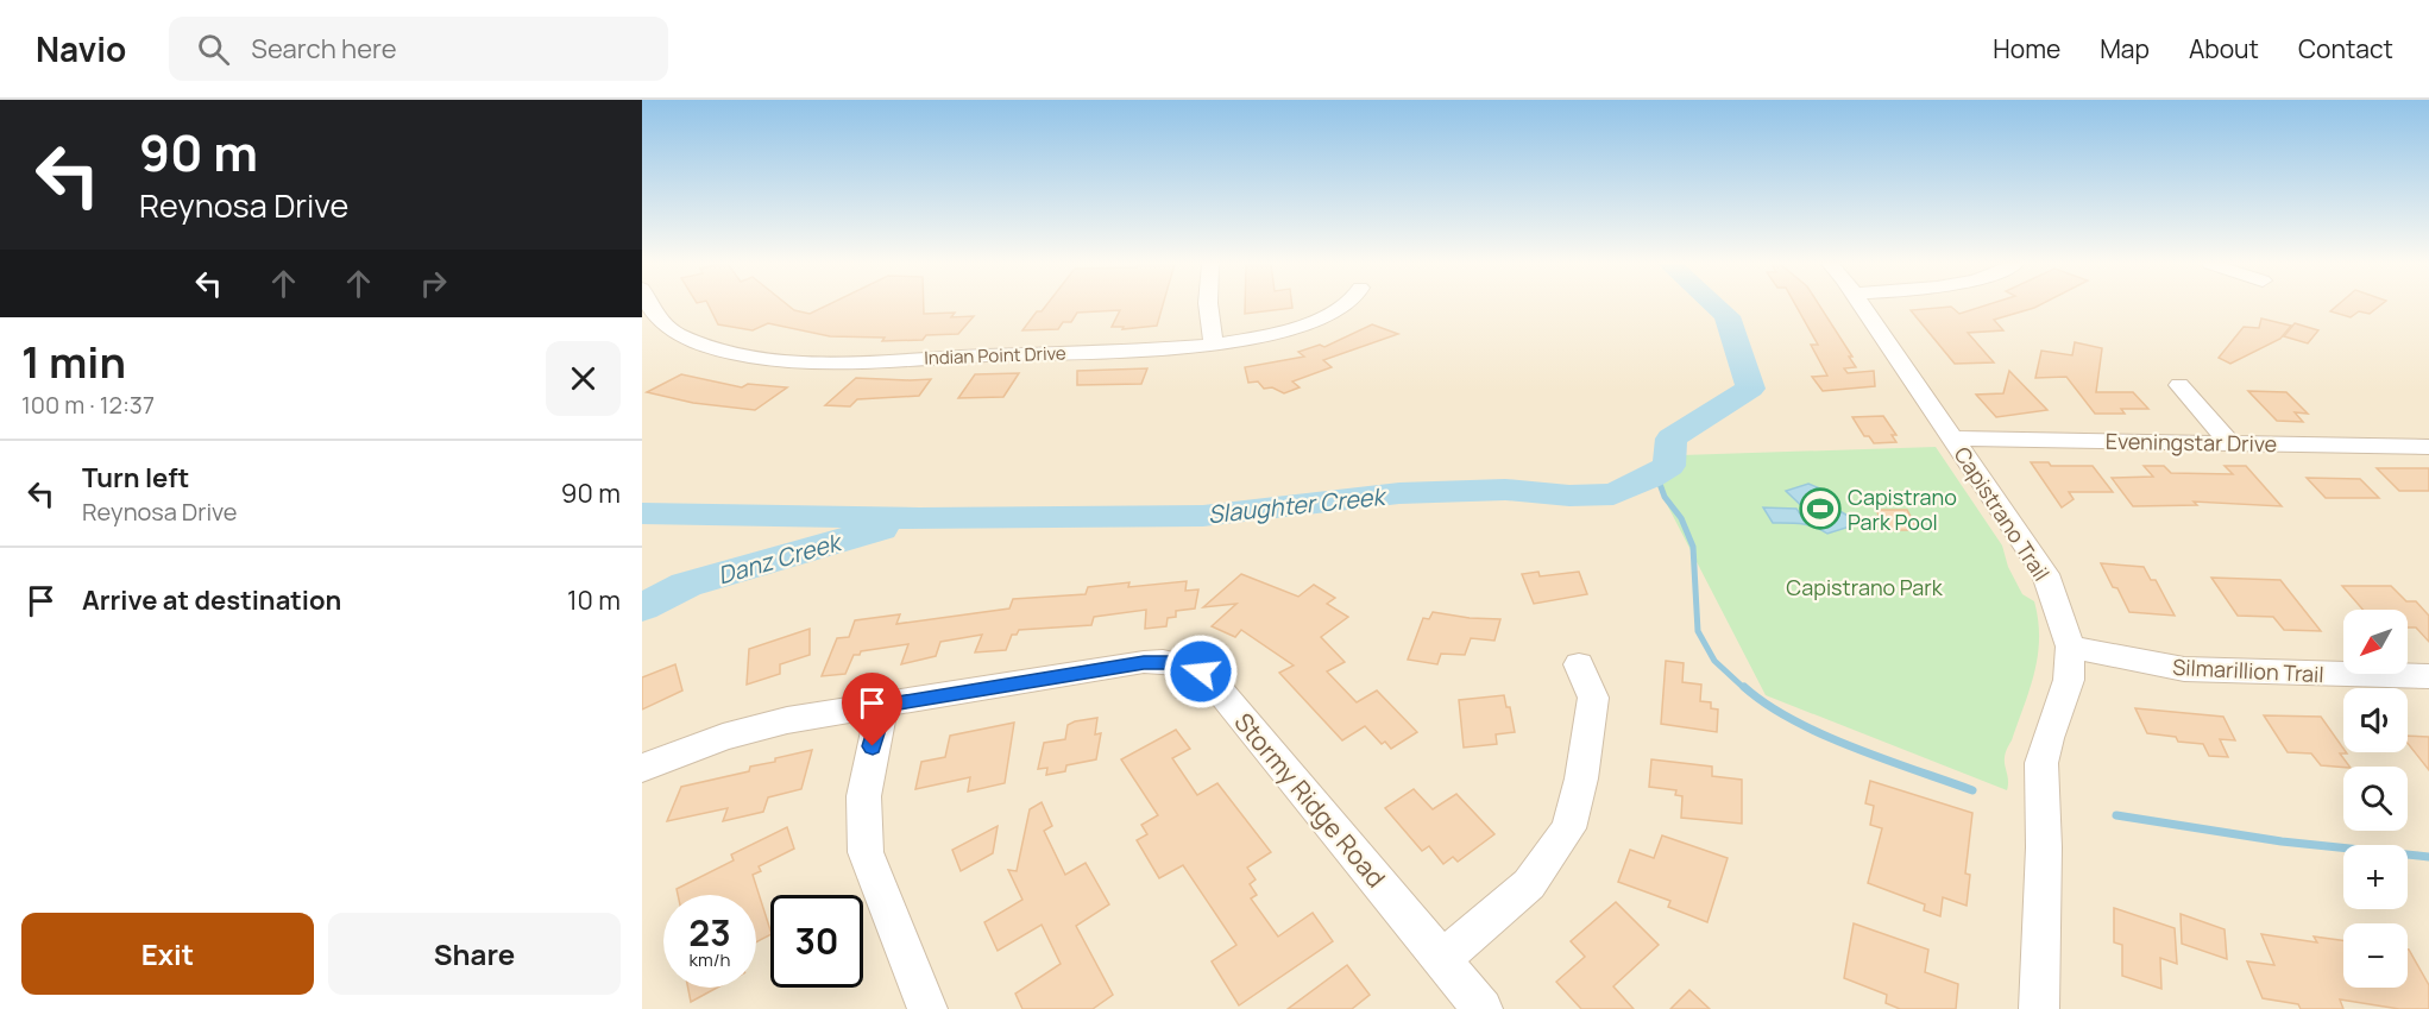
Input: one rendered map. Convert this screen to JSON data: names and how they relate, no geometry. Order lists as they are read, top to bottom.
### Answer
{
  "streets": {
    "street": [
      "Indian Point Drive",
      "Eveningstar Drive",
      "Capistrano Trail",
      "Silmarillion Trail",
      "Stormy Ridge Road"
    ]
  },
  "crossings": [
    ["Eveningstar Drive", "Capistrano Trail"],
    ["Capistrano Trail", "Silmarillion Trail"]
  ],
  "water": ["Slaughter Creek", "Danz Creek"],
  "parks": ["Capistrano Park"],
  "places": {
    "sports": ["Capistrano Park Pool"]
  },
  "north": "bottom left",
  "page": {
    "header": "Navio",
    "search": "Search here",
    "nav": [
      "Home",
      "Map",
      "About",
      "Contact"
    ],
    "turn": ["90 m", "Reynosa Drive"],
    "heading": ["1 min", "100 m · 12:37"],
    "list": [
      {
        "name": "Turn left",
        "note": "Reynosa Drive",
        "value": "90 m"
      },
      {
        "name": "Arrive at destination",
        "value": "10 m"
      }
    ],
    "map_buttons": ["+", "−"],
    "speed": "23 km/h",
    "limit": "30",
    "buttons": ["Exit", "Share"]
  }
}
